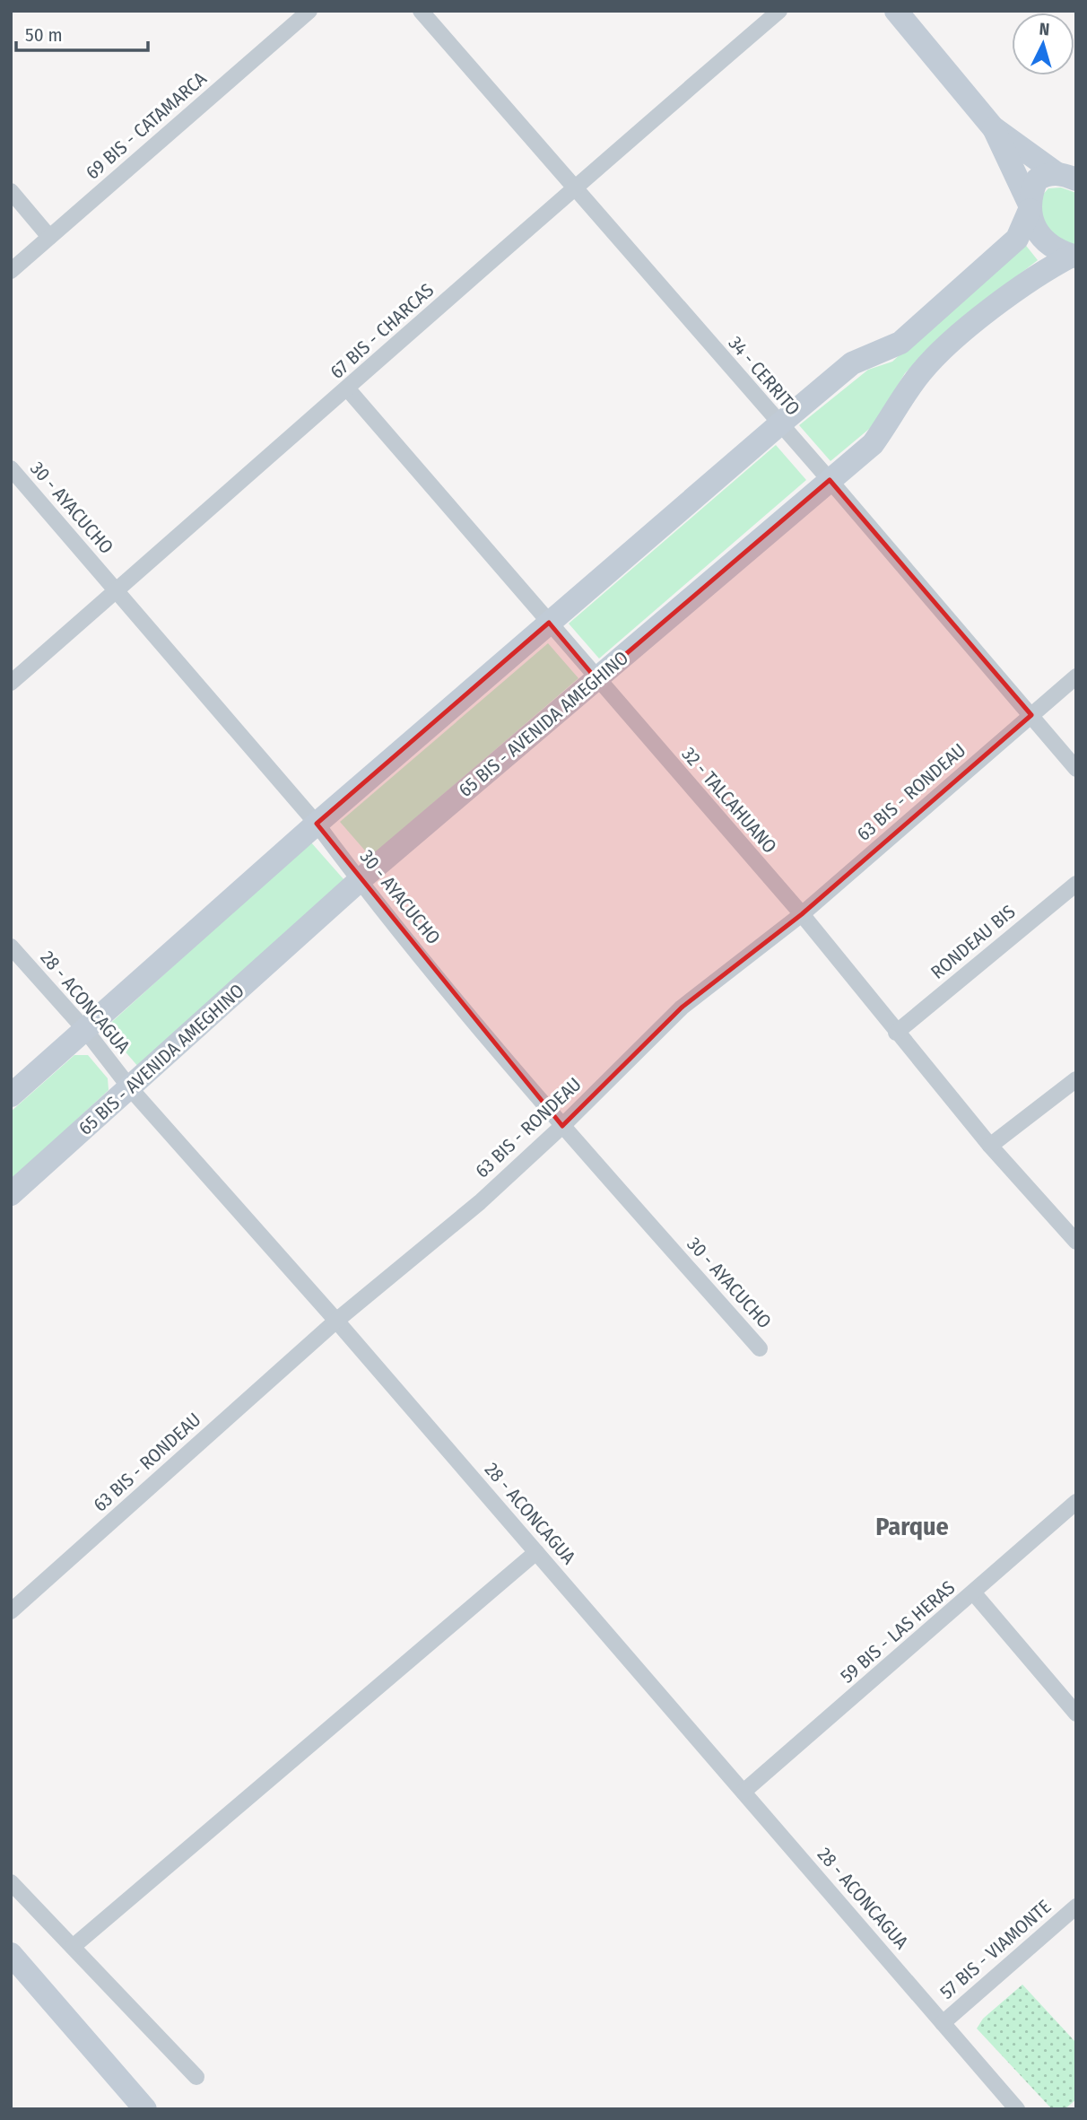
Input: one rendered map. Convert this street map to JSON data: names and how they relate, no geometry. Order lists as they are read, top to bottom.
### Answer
{
  "streets": {
    "main road": ["65 BIS - AVENIDA AMEGHINO"],
    "street": [
      "69 BIS - CATAMARCA",
      "67 BIS - CHARCAS",
      "34 - CERRITO",
      "30 - AYACUCHO",
      "63 BIS - RONDEAU",
      "32 - TALCAHUANO",
      "RONDEAU BIS",
      "28 - ACONCAGUA",
      "59 BIS - LAS HERAS",
      "57 BIS - VIAMONTE"
    ]
  },
  "crossings": [
    ["67 BIS - CHARCAS", "34 - CERRITO"],
    ["67 BIS - CHARCAS", "30 - AYACUCHO"],
    ["67 BIS - CHARCAS", "32 - TALCAHUANO"],
    ["34 - CERRITO", "65 BIS - AVENIDA AMEGHINO"],
    ["34 - CERRITO", "63 BIS - RONDEAU"],
    ["30 - AYACUCHO", "65 BIS - AVENIDA AMEGHINO"],
    ["30 - AYACUCHO", "63 BIS - RONDEAU"],
    ["65 BIS - AVENIDA AMEGHINO", "32 - TALCAHUANO"],
    ["65 BIS - AVENIDA AMEGHINO", "28 - ACONCAGUA"],
    ["63 BIS - RONDEAU", "32 - TALCAHUANO"],
    ["63 BIS - RONDEAU", "28 - ACONCAGUA"],
    ["32 - TALCAHUANO", "RONDEAU BIS"],
    ["28 - ACONCAGUA", "59 BIS - LAS HERAS"],
    ["28 - ACONCAGUA", "57 BIS - VIAMONTE"]
  ],
  "districts": ["Parque"],
  "scale_bar": "50 m",
  "north": "top"
}
